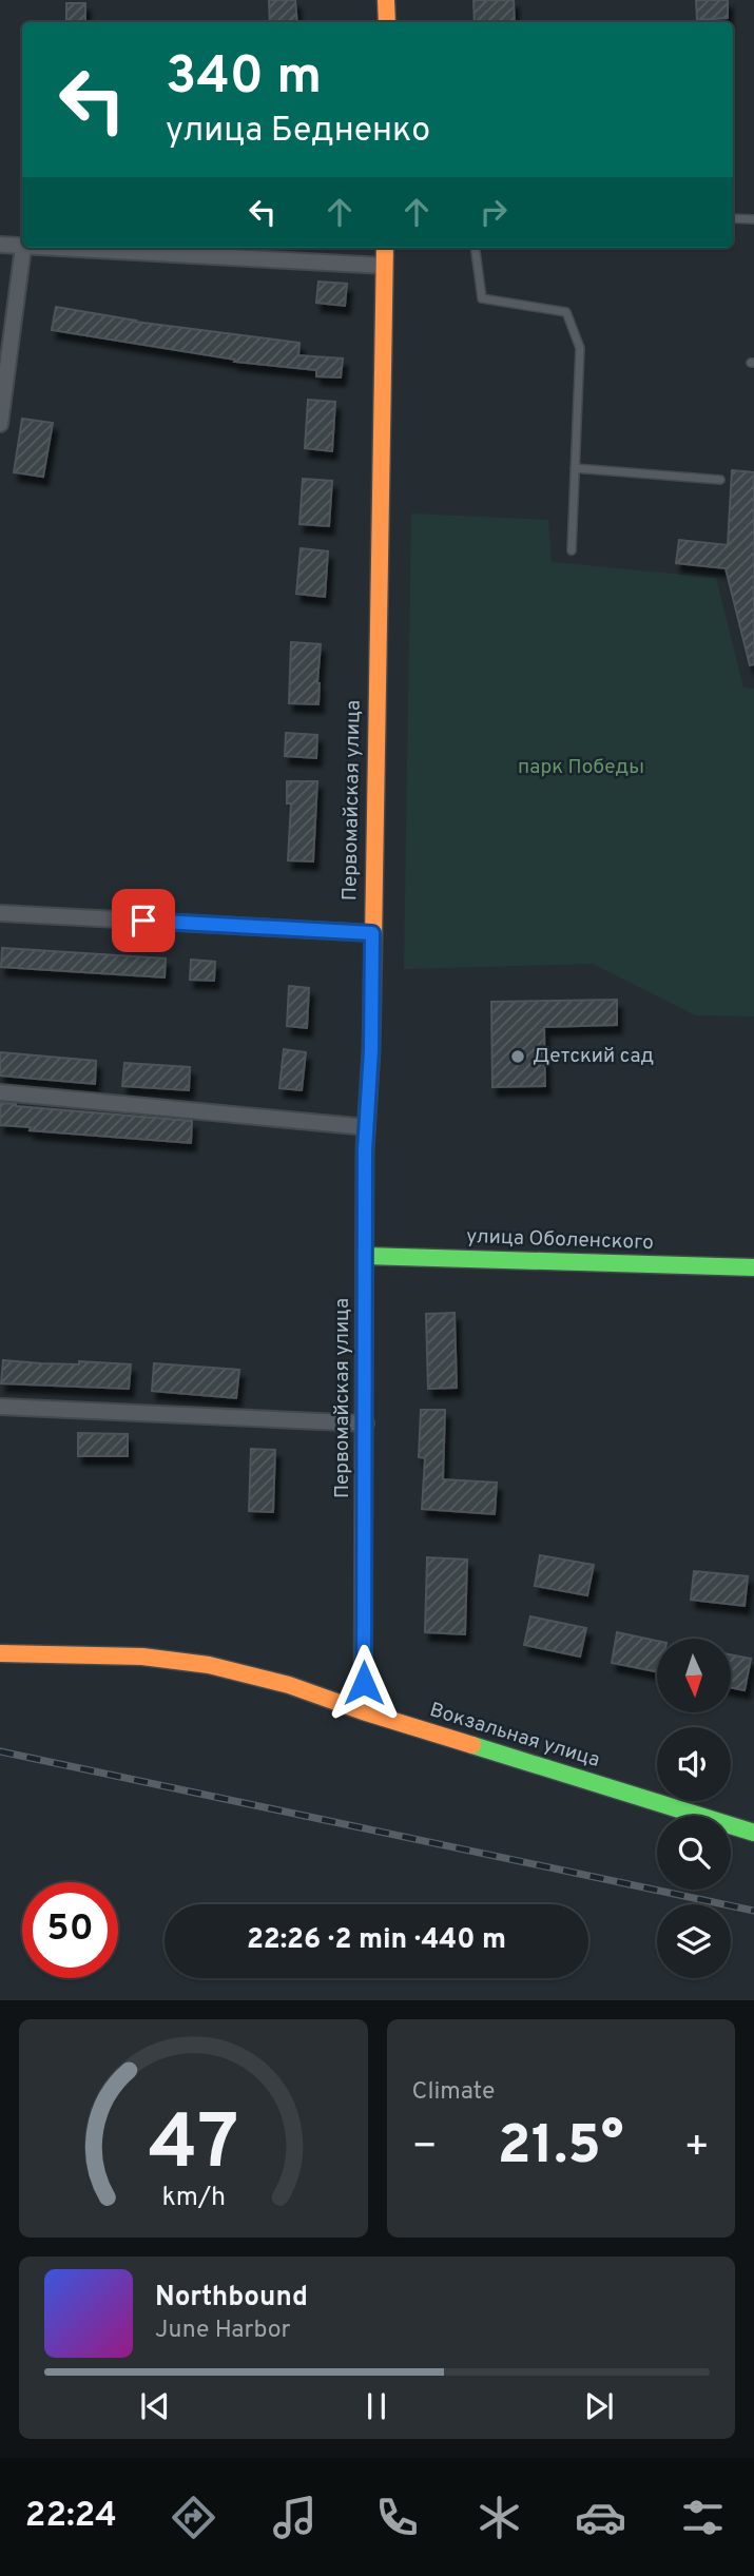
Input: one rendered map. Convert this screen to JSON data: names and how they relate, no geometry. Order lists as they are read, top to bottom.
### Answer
{
  "streets": {
    "main road": ["Первомайская улица", "улица Оболенского", "Вокзальная улица"]
  },
  "crossings": [
    ["Первомайская улица", "улица Оболенского"],
    ["Первомайская улица", "Вокзальная улица"]
  ],
  "parks": ["парк Победы"],
  "places": ["Детский сад"],
  "north": "bottom",
  "page": {
    "turn": ["340 m", "улица Бедненко"],
    "limit": "50",
    "trip": "22:26 · 2 min · 440 m",
    "tile": "Climate",
    "heat": ["−", "21.5°", "+"],
    "song": ["Northbound", "June Harbor"],
    "tabs": "22:24",
    "gauge": ["47", "km/h"]
  }
}
